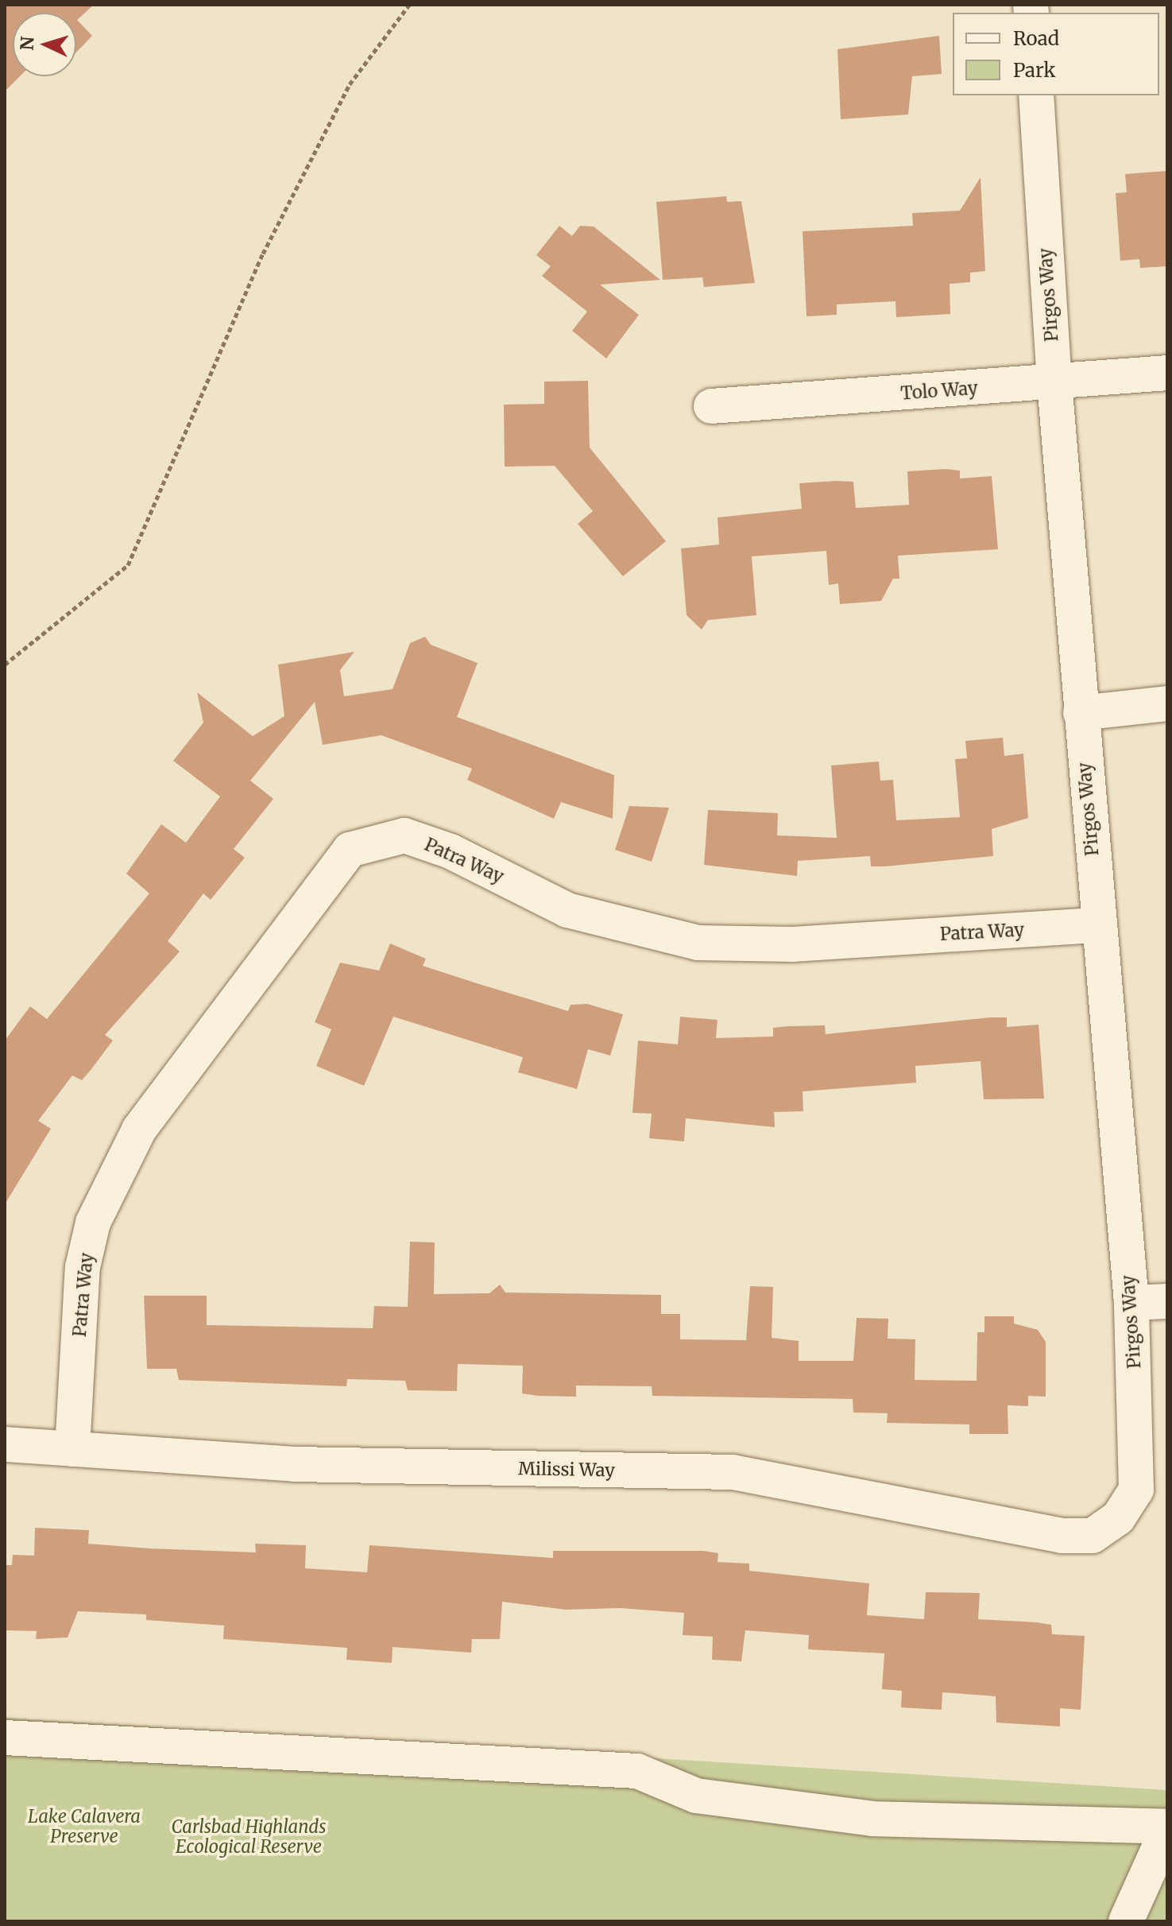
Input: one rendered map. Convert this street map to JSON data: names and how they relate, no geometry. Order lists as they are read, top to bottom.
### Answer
{
  "streets": {
    "street": [
      "Pirgos Way",
      "Tolo Way",
      "Patra Way",
      "Milissi Way"
    ]
  },
  "crossings": [
    ["Pirgos Way", "Tolo Way"],
    ["Pirgos Way", "Patra Way"],
    ["Pirgos Way", "Milissi Way"],
    ["Patra Way", "Milissi Way"]
  ],
  "parks": ["Lake Calavera Preserve", "Carlsbad Highlands Ecological Reserve"],
  "legend": ["Road", "Park"],
  "north": "left"
}
